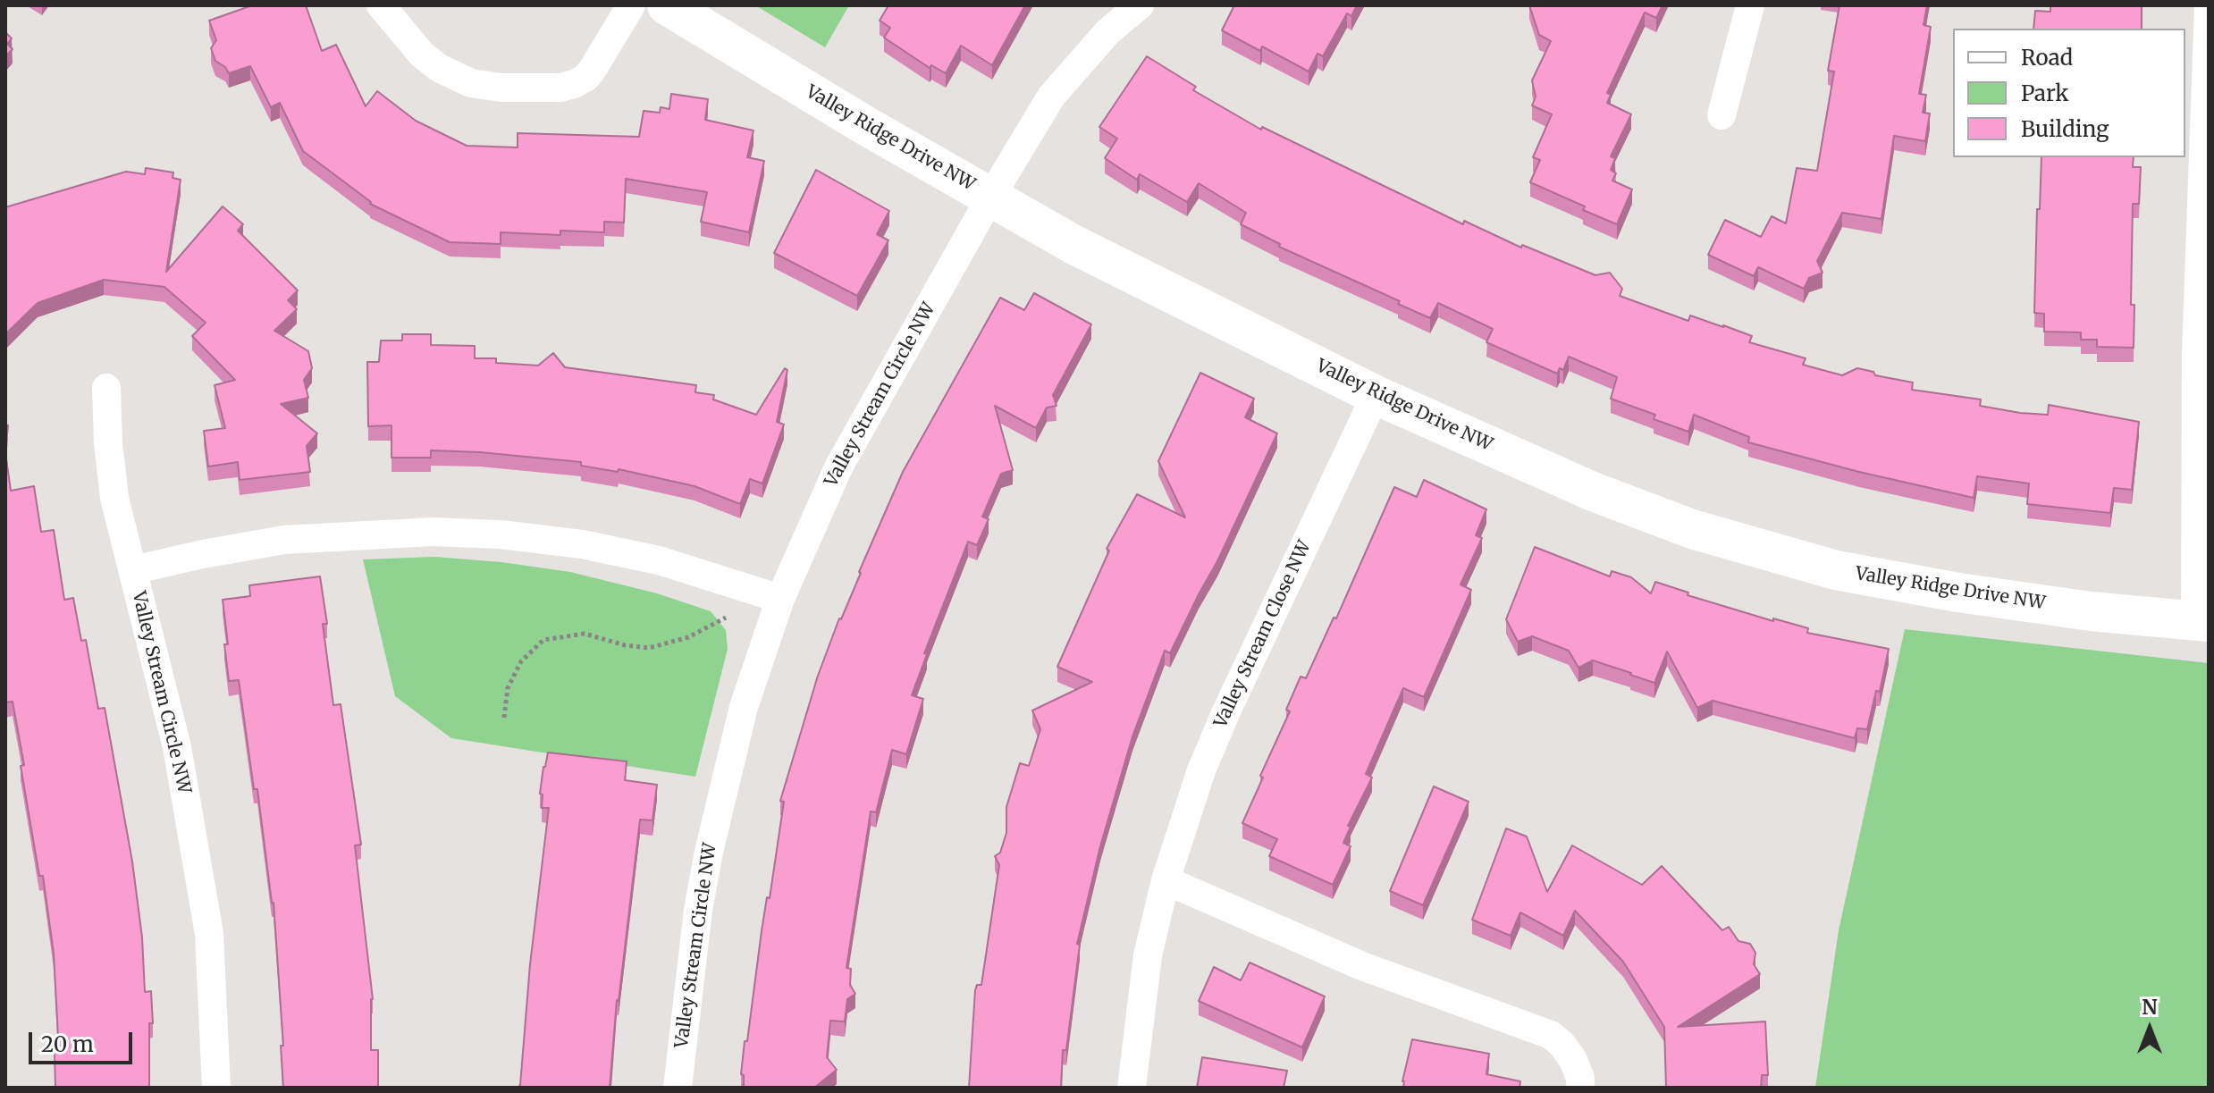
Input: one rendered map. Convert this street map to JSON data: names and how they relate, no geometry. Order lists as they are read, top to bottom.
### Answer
{
  "streets": {
    "street": ["Valley Ridge Drive NW", "Valley Stream Circle NW", "Valley Stream Close NW"]
  },
  "crossings": [
    ["Valley Ridge Drive NW", "Valley Stream Circle NW"],
    ["Valley Ridge Drive NW", "Valley Stream Close NW"]
  ],
  "legend": ["Road", "Park", "Building"],
  "scale_bar": "20 m",
  "north": "top"
}
